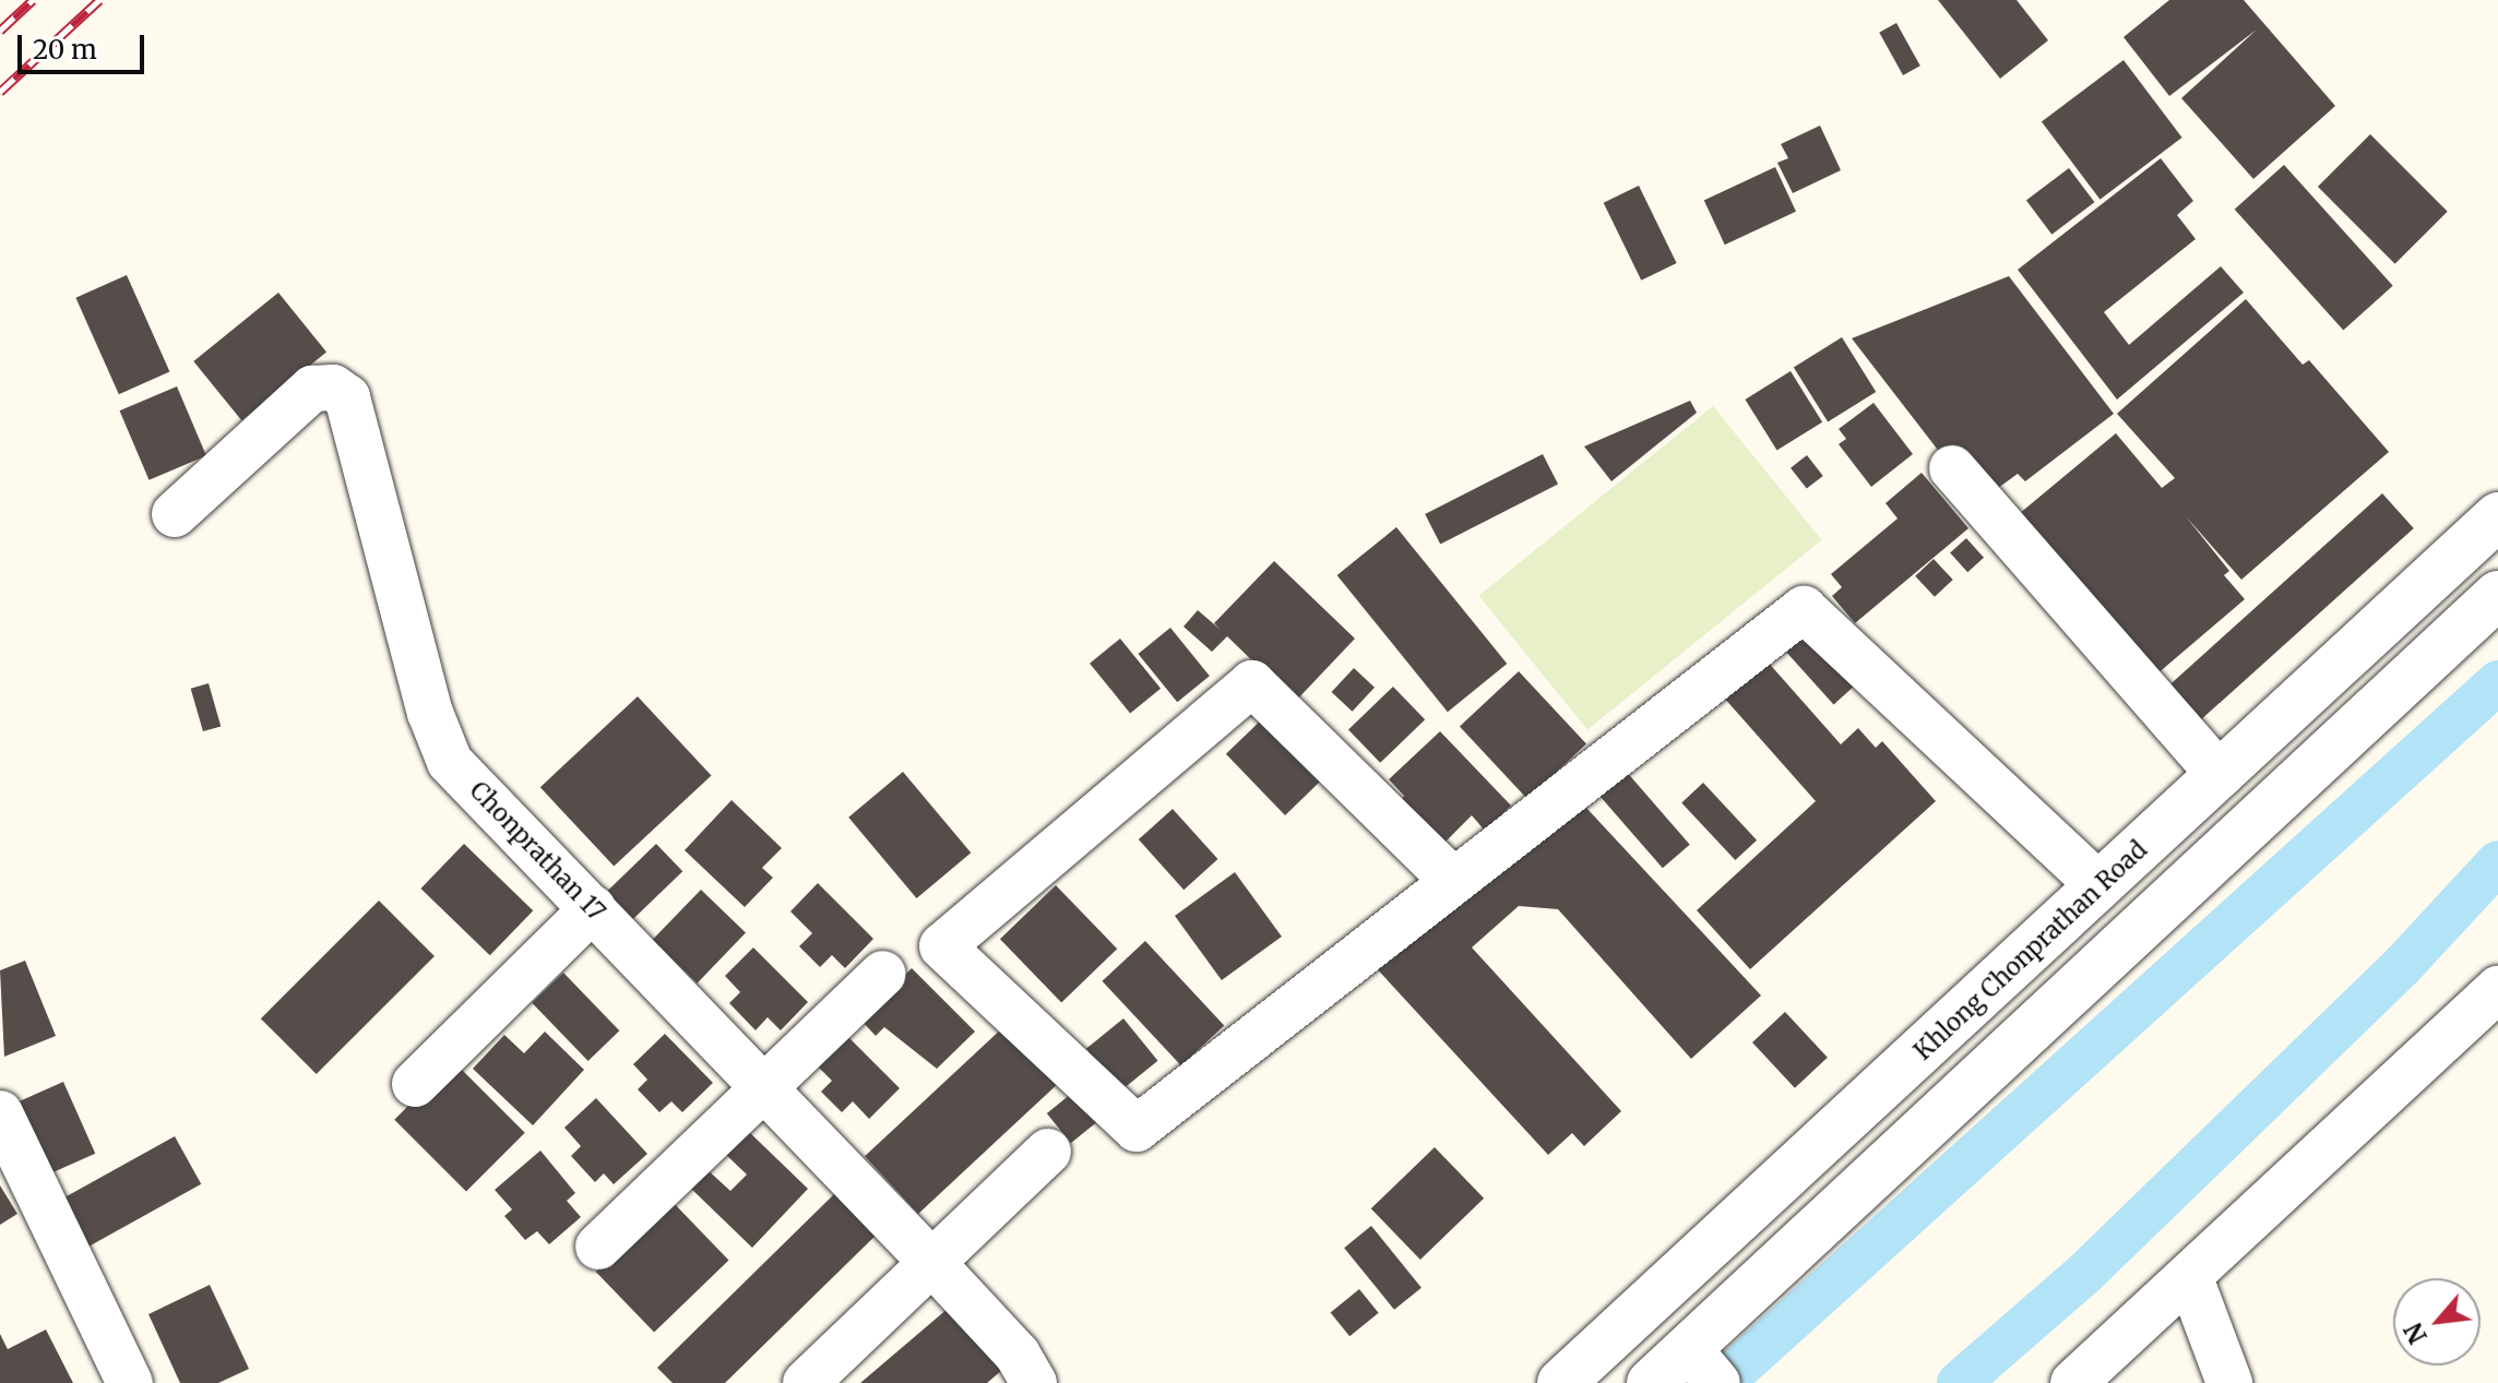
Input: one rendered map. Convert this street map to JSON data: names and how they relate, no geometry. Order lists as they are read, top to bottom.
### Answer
{
  "streets": {
    "street": ["Chonprathan 17", "Khlong Chonprathan Road"]
  },
  "scale_bar": "20 m",
  "north": "bottom left"
}
